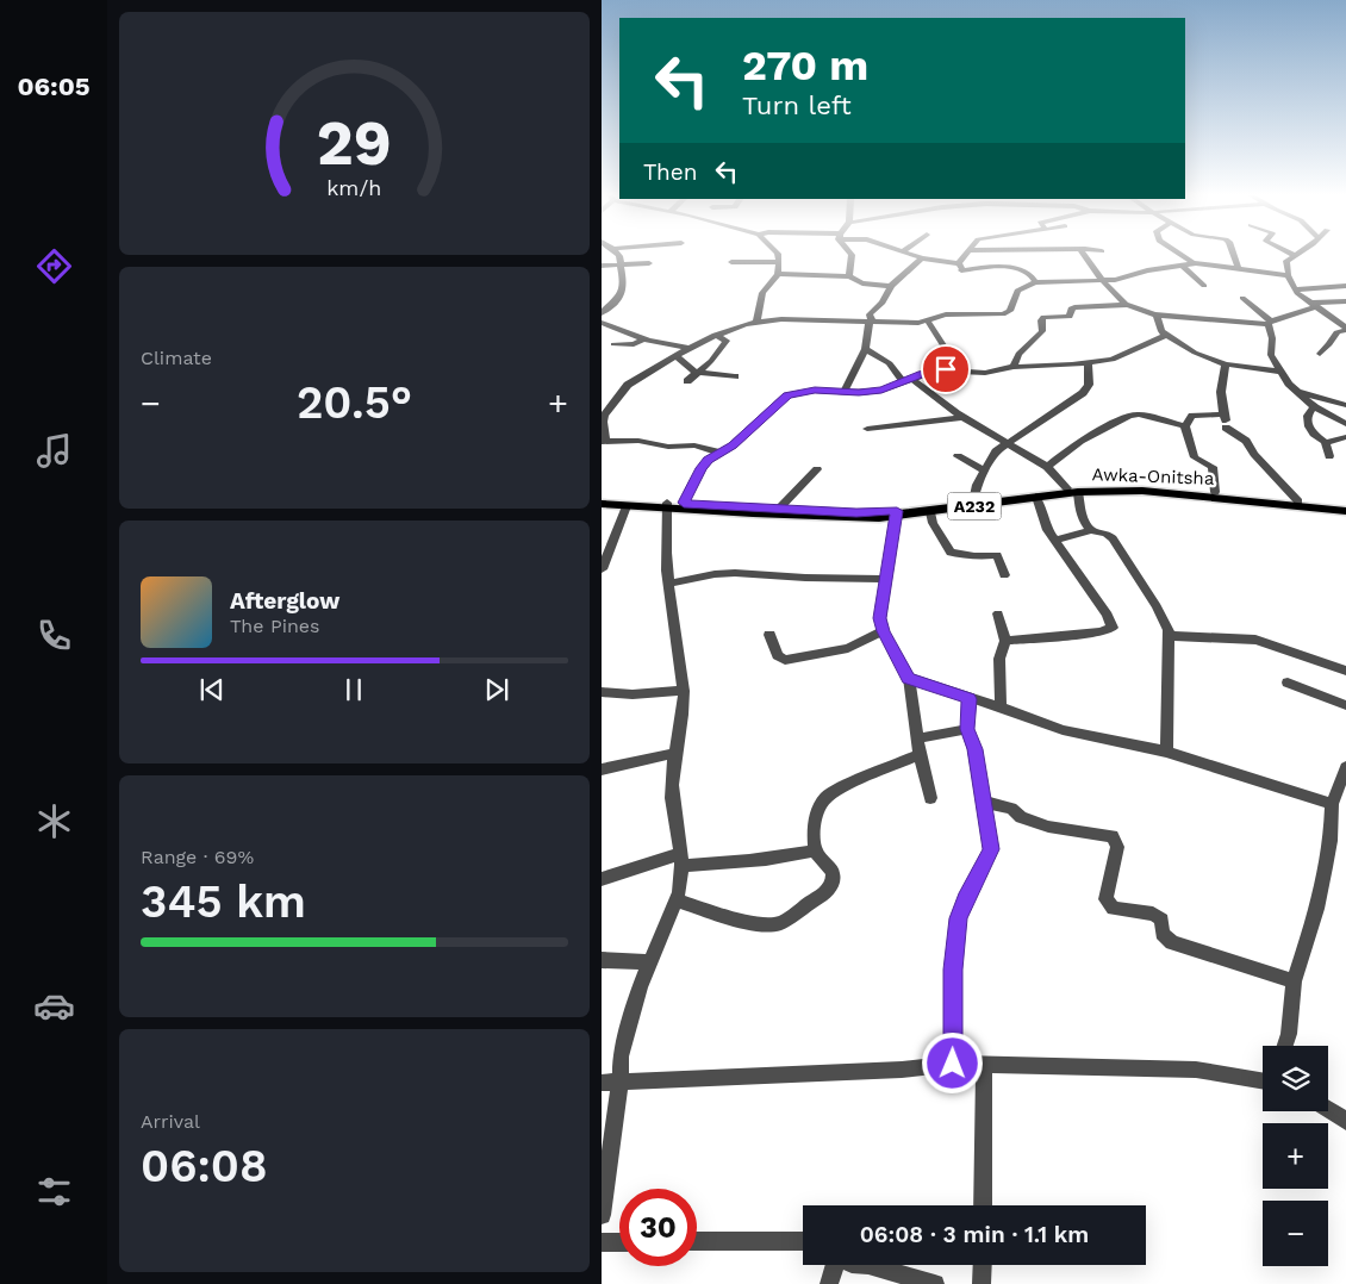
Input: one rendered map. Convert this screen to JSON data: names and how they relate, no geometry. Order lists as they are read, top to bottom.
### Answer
{
  "streets": {
    "main road": ["Awka-Onitsha", "A232"]
  },
  "page": {
    "tabs": "06:05",
    "turn": ["270 m", "Turn left"],
    "then": "Then",
    "tile": [
      "Climate",
      ["Range · 69%", "345 km"],
      ["Arrival", "06:08"]
    ],
    "heat": ["−", "20.5°", "+"],
    "song": ["Afterglow", "The Pines"],
    "map_buttons": ["+", "−"],
    "limit": "30",
    "trip": "06:08 · 3 min · 1.1 km",
    "gauge": ["29", "km/h"]
  }
}
